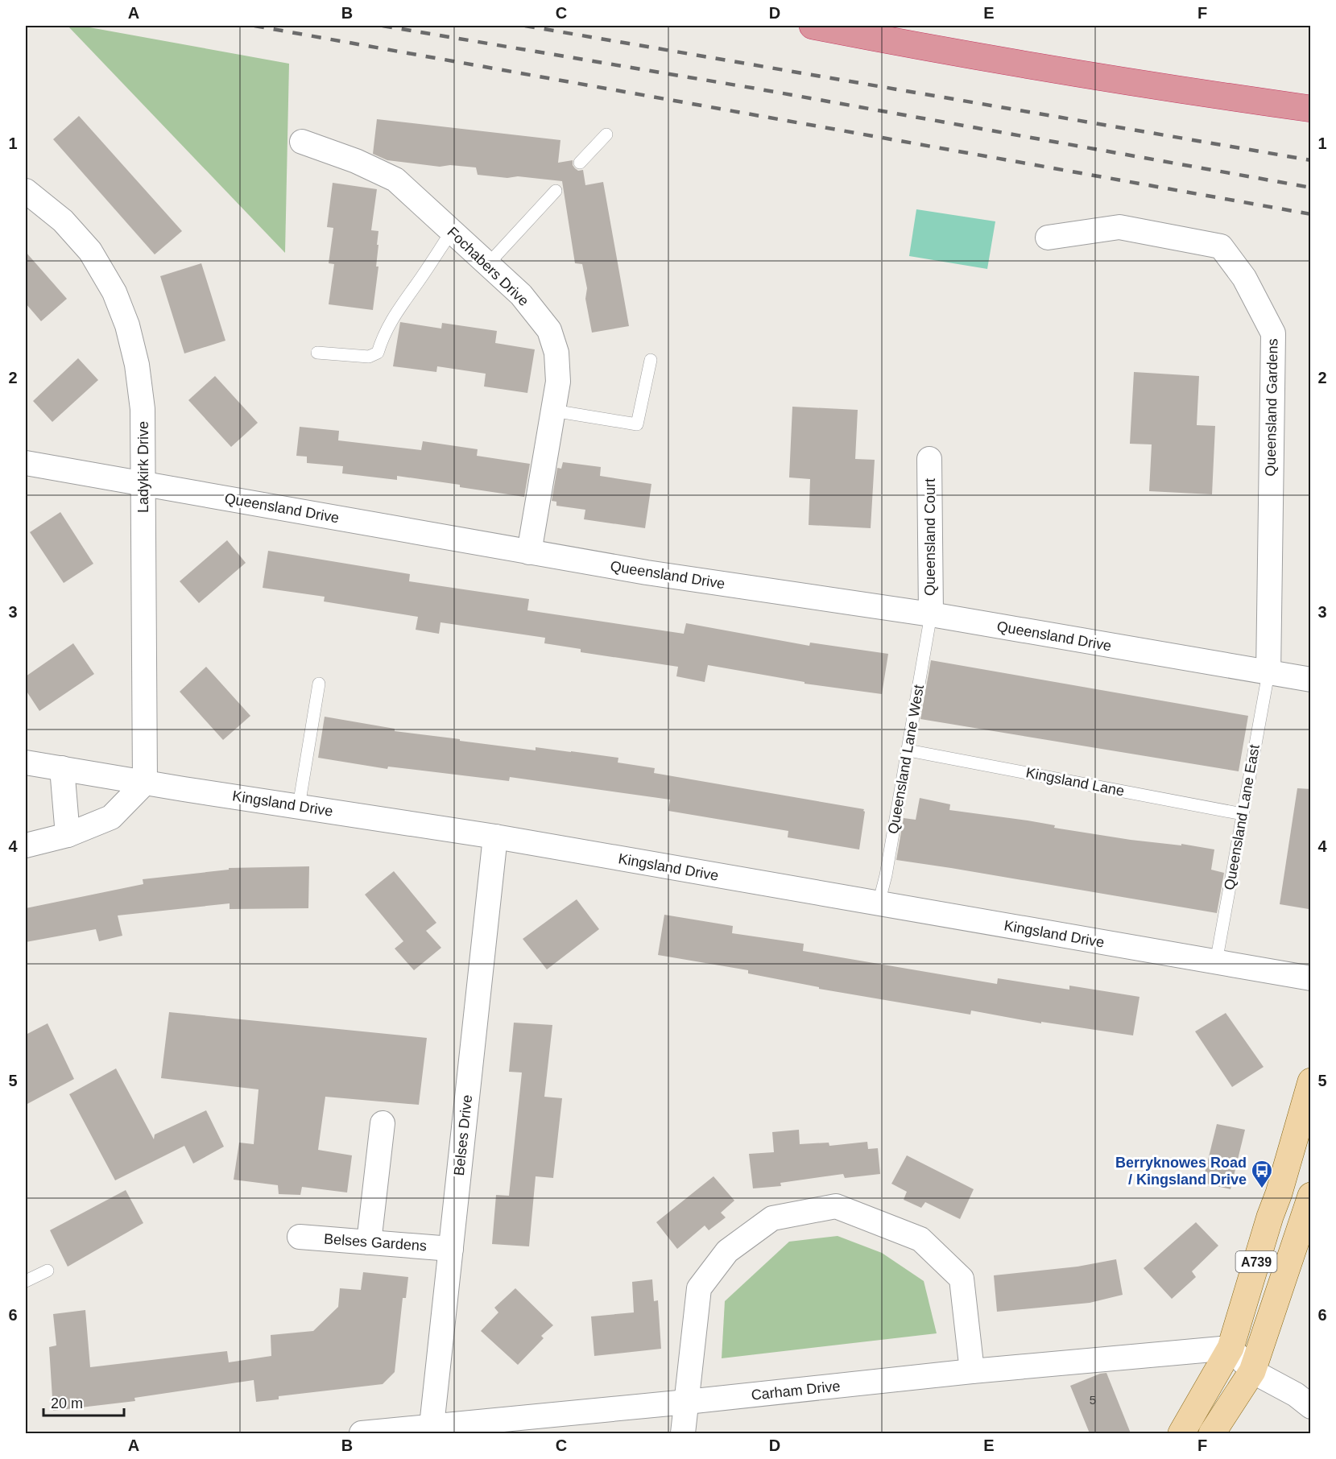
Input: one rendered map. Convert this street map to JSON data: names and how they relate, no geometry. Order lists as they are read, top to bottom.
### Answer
{
  "streets": {
    "main road": ["A739"],
    "street": [
      "Fochabers Drive",
      "Queensland Gardens",
      "Ladykirk Drive",
      "Queensland Drive",
      "Queensland Court",
      "Kingsland Drive",
      "Belses Drive",
      "Belses Gardens",
      "Carham Drive"
    ],
    "lane": ["Queensland Lane West", "Kingsland Lane", "Queensland Lane East"]
  },
  "crossings": [
    ["Fochabers Drive", "Queensland Drive"],
    ["Queensland Gardens", "Queensland Drive"],
    ["Queensland Gardens", "Queensland Lane East"],
    ["Ladykirk Drive", "Queensland Drive"],
    ["Ladykirk Drive", "Kingsland Drive"],
    ["Queensland Drive", "Queensland Court"],
    ["Queensland Drive", "Queensland Lane West"],
    ["Queensland Drive", "Queensland Lane East"],
    ["Queensland Court", "Queensland Lane West"],
    ["Queensland Lane West", "Kingsland Lane"],
    ["Queensland Lane West", "Kingsland Drive"],
    ["Kingsland Lane", "Queensland Lane East"],
    ["Kingsland Drive", "Queensland Lane East"],
    ["Kingsland Drive", "Belses Drive"],
    ["Belses Drive", "Belses Gardens"],
    ["Belses Drive", "Carham Drive"],
    ["A739", "Carham Drive"]
  ],
  "places": {
    "bus stop": ["Berryknowes Road / Kingsland Drive"]
  },
  "house_numbers": ["5"],
  "scale_bar": "20 m",
  "grid": {
    "columns": [
      "A",
      "B",
      "C",
      "D",
      "E",
      "F"
    ],
    "rows": [
      "1",
      "2",
      "3",
      "4",
      "5",
      "6"
    ]
  }
}
